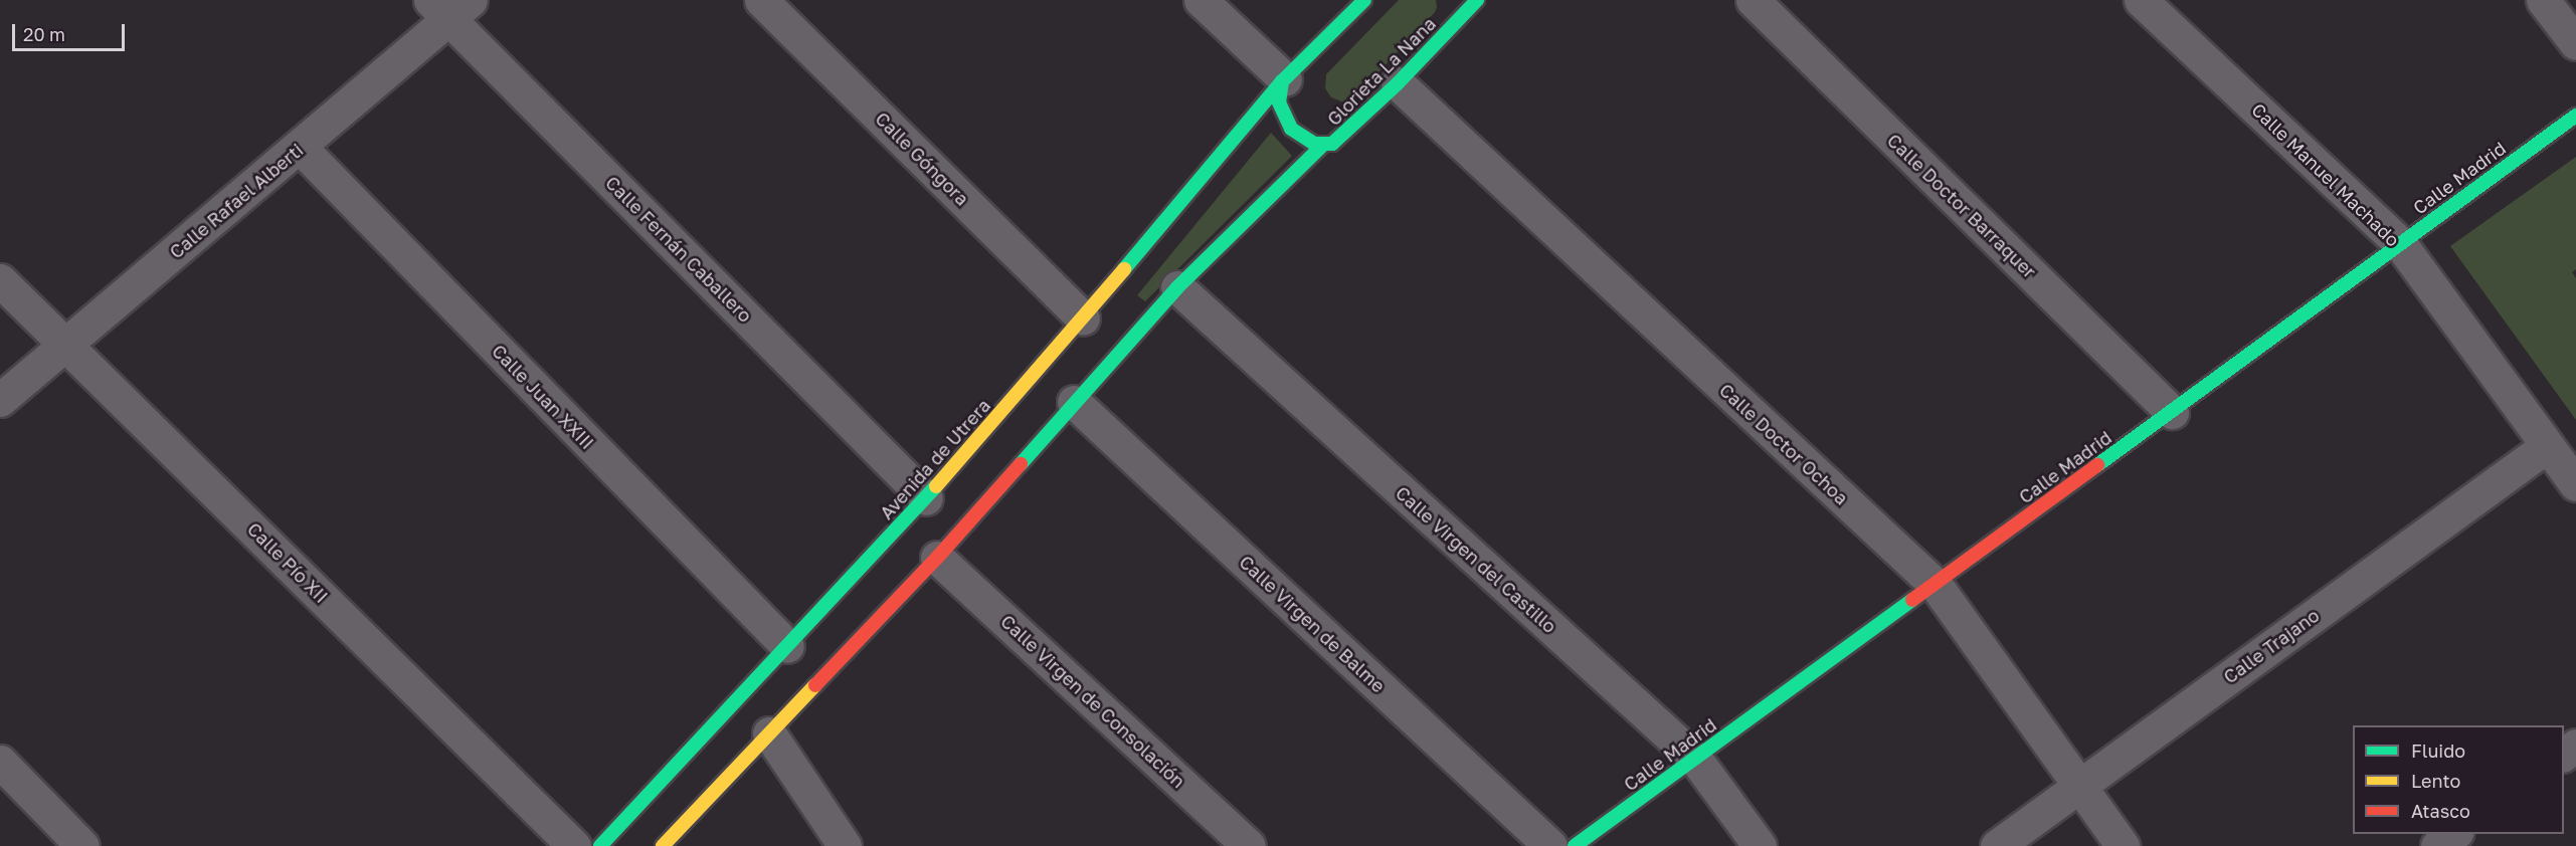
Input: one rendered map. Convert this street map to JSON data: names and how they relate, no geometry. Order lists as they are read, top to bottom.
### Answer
{
  "streets": {
    "street": [
      "Glorieta La Nana",
      "Calle Góngora",
      "Calle Manuel Machado",
      "Calle Madrid",
      "Calle Rafael Alberti",
      "Calle Doctor Barraquer",
      "Calle Fernán Caballero",
      "Calle Juan XXIII",
      "Calle Doctor Ochoa",
      "Avenida de Utrera",
      "Calle Virgen del Castillo",
      "Calle Pío XII",
      "Calle Virgen de Balme",
      "Calle Trajano",
      "Calle Virgen de Consolación"
    ]
  },
  "crossings": [
    ["Glorieta La Nana", "Calle Doctor Ochoa"],
    ["Glorieta La Nana", "Avenida de Utrera"],
    ["Calle Góngora", "Avenida de Utrera"],
    ["Calle Manuel Machado", "Calle Madrid"],
    ["Calle Manuel Machado", "Calle Trajano"],
    ["Calle Madrid", "Calle Doctor Barraquer"],
    ["Calle Madrid", "Calle Doctor Ochoa"],
    ["Calle Madrid", "Calle Virgen del Castillo"],
    ["Calle Rafael Alberti", "Calle Fernán Caballero"],
    ["Calle Rafael Alberti", "Calle Juan XXIII"],
    ["Calle Rafael Alberti", "Calle Pío XII"],
    ["Calle Fernán Caballero", "Avenida de Utrera"],
    ["Calle Juan XXIII", "Avenida de Utrera"],
    ["Calle Doctor Ochoa", "Calle Trajano"]
  ],
  "legend": ["Fluido", "Lento", "Atasco"],
  "scale_bar": "20 m"
}
